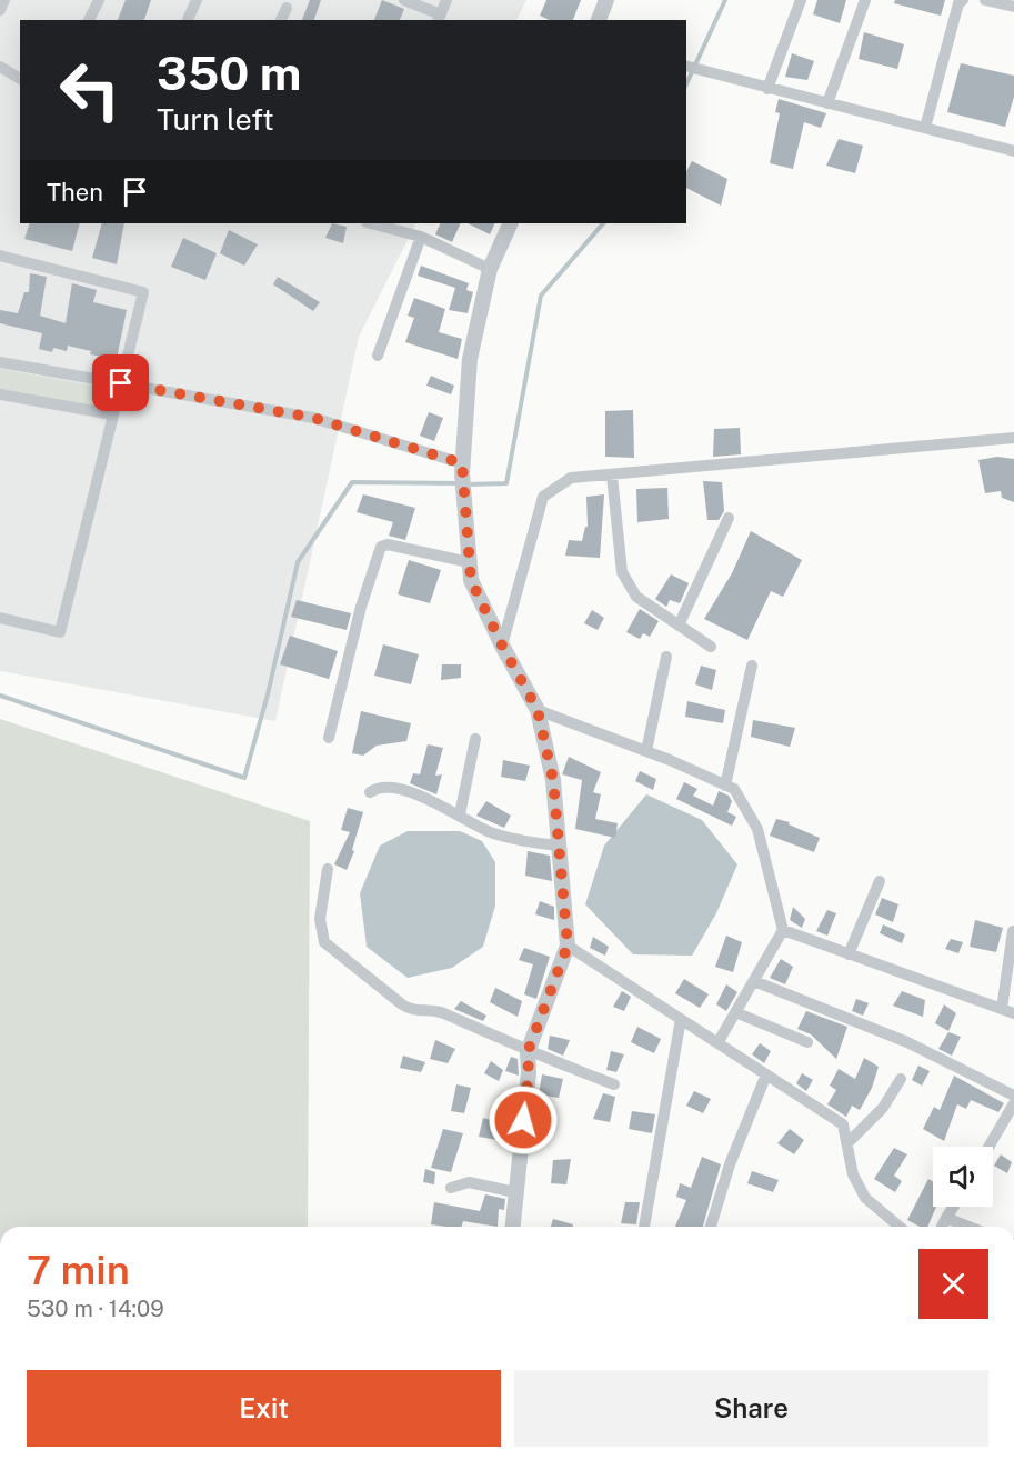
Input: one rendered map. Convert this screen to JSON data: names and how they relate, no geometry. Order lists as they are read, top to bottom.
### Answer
{
  "page": {
    "turn": ["350 m", "Turn left"],
    "then": "Then",
    "heading": ["7 min", "530 m · 14:09"],
    "buttons": ["Exit", "Share"]
  }
}
